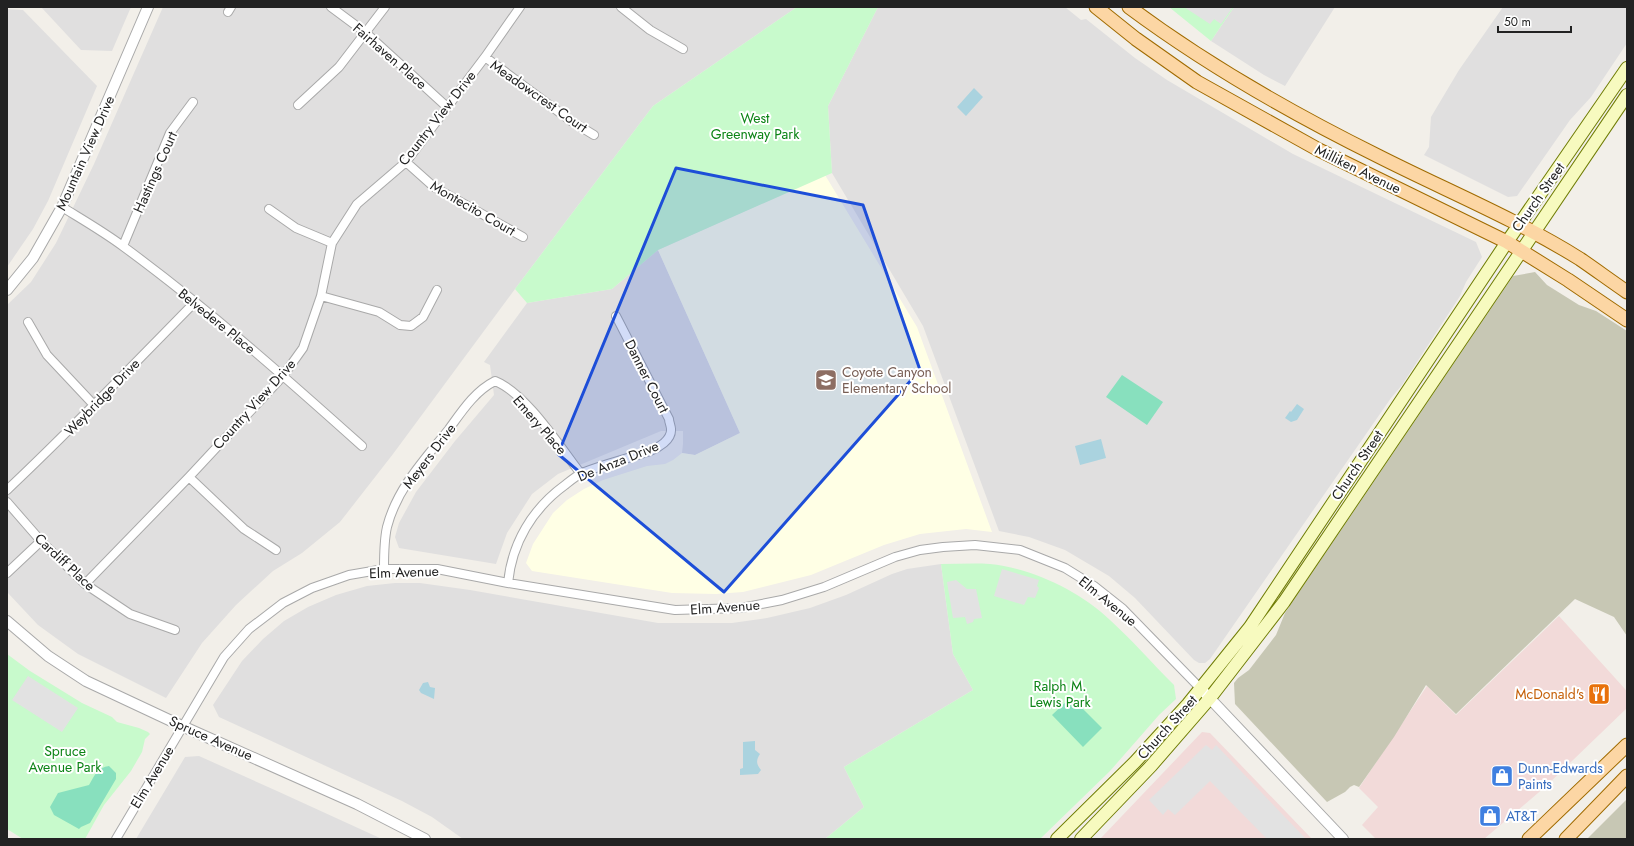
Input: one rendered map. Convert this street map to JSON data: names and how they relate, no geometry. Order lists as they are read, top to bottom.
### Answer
{
  "streets": {
    "main road": ["Milliken Avenue", "Church Street"],
    "street": [
      "Fairhaven Place",
      "Meadowcrest Court",
      "Country View Drive",
      "Mountain View Drive",
      "Hastings Court",
      "Montecito Court",
      "Belvedere Place",
      "Danner Court",
      "Weybridge Drive",
      "Emery Place",
      "Meyers Drive",
      "De Anza Drive",
      "Cardiff Place",
      "Elm Avenue",
      "Spruce Avenue"
    ]
  },
  "crossings": [
    ["Fairhaven Place", "Country View Drive"],
    ["Meadowcrest Court", "Country View Drive"],
    ["Country View Drive", "Montecito Court"],
    ["Country View Drive", "Belvedere Place"],
    ["Country View Drive", "Cardiff Place"],
    ["Mountain View Drive", "Belvedere Place"],
    ["Milliken Avenue", "Church Street"],
    ["Hastings Court", "Belvedere Place"],
    ["Church Street", "Elm Avenue"],
    ["Belvedere Place", "Weybridge Drive"],
    ["Danner Court", "De Anza Drive"],
    ["Emery Place", "Meyers Drive"],
    ["Emery Place", "De Anza Drive"],
    ["Meyers Drive", "Elm Avenue"],
    ["De Anza Drive", "Elm Avenue"],
    ["Elm Avenue", "Spruce Avenue"]
  ],
  "parks": ["West Greenway Park", "Ralph M. Lewis Park", "Spruce Avenue Park"],
  "places": {
    "school or university": ["Coyote Canyon Elementary School"],
    "restaurant": ["McDonald's"],
    "shop": ["Dunn-Edwards Paints", "AT&T"]
  },
  "scale_bar": "50 m"
}
